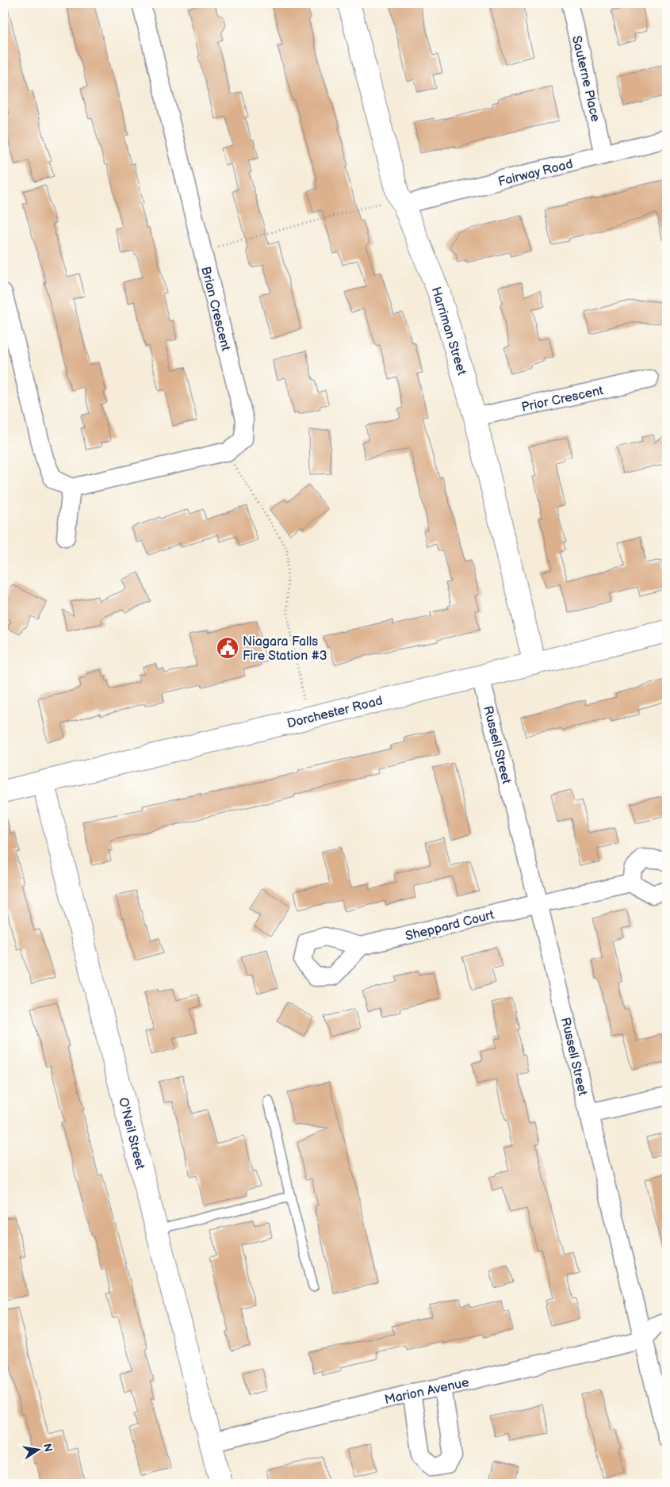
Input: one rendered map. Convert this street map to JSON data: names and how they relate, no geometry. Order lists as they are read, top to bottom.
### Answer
{
  "streets": {
    "street": [
      "Sauterne Place",
      "Fairway Road",
      "Brian Crescent",
      "Harriman Street",
      "Prior Crescent",
      "Dorchester Road",
      "Russell Street",
      "Sheppard Court",
      "O'Neil Street",
      "Marion Avenue"
    ]
  },
  "crossings": [
    ["Sauterne Place", "Fairway Road"],
    ["Fairway Road", "Harriman Street"],
    ["Harriman Street", "Prior Crescent"],
    ["Harriman Street", "Dorchester Road"],
    ["Dorchester Road", "Russell Street"],
    ["Dorchester Road", "O'Neil Street"],
    ["Russell Street", "Sheppard Court"],
    ["Russell Street", "Marion Avenue"],
    ["O'Neil Street", "Marion Avenue"]
  ],
  "places": {
    "public building": ["Niagara Falls Fire Station #3"]
  },
  "north": "right"
}
